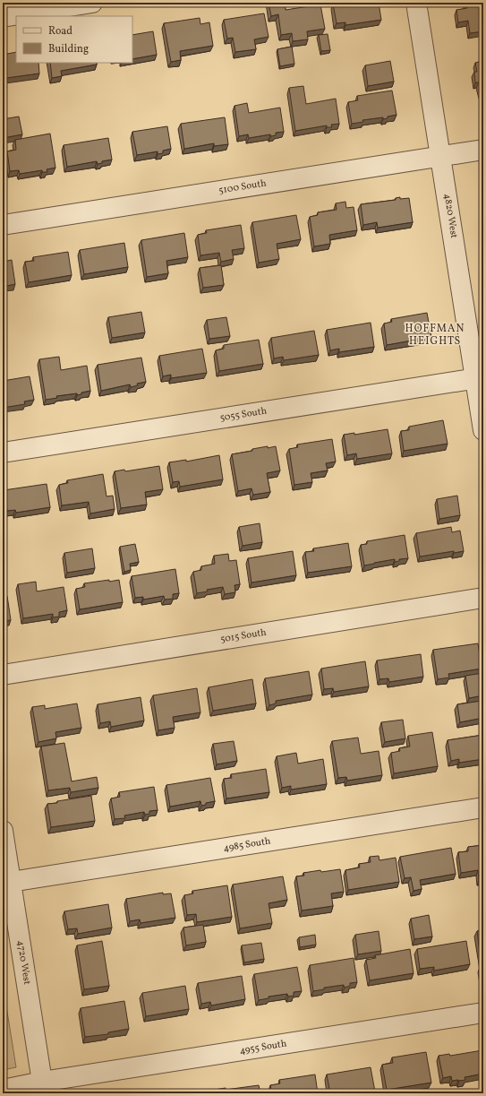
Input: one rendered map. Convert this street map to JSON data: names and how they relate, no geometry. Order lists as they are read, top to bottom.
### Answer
{
  "streets": {
    "street": [
      "5100 South",
      "4820 West",
      "5055 South",
      "5015 South",
      "4985 South",
      "4720 West",
      "4955 South"
    ]
  },
  "crossings": [
    ["5100 South", "4820 West"],
    ["4820 West", "5055 South"],
    ["4985 South", "4720 West"],
    ["4720 West", "4955 South"]
  ],
  "districts": ["HOFFMAN HEIGHTS"],
  "legend": ["Road", "Building"]
}
